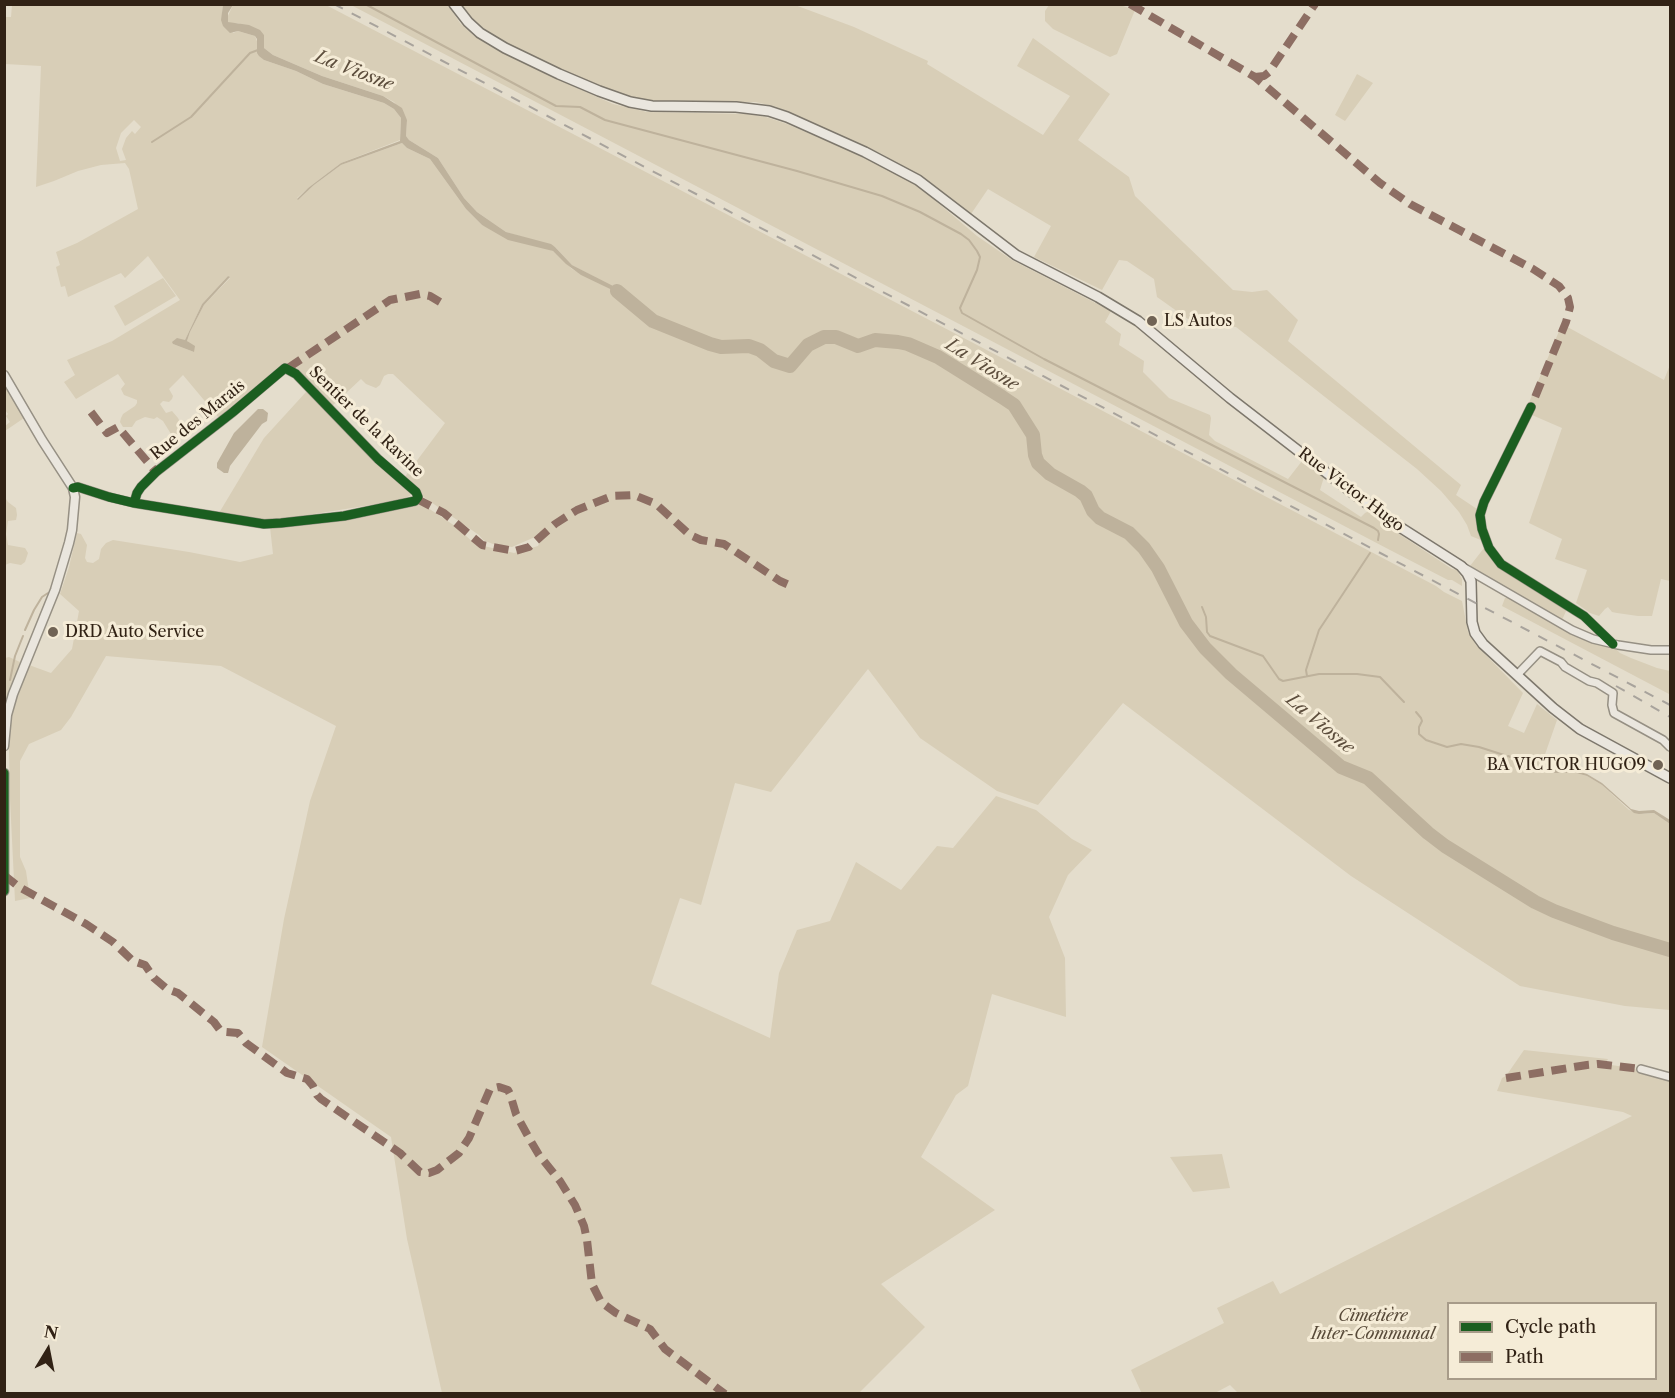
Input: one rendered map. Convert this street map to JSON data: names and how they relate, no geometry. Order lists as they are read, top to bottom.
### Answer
{
  "streets": {
    "main road": ["Rue Victor Hugo"],
    "street": ["Rue des Marais", "Sentier de la Ravine"]
  },
  "crossings": [
    ["Rue des Marais", "Sentier de la Ravine"]
  ],
  "water": ["La Viosne"],
  "parks": ["Cimetière Inter-Communal"],
  "places": ["LS Autos", "DRD Auto Service", "BA VICTOR HUGO9"],
  "legend": ["Cycle path", "Path"],
  "north": "top"
}
